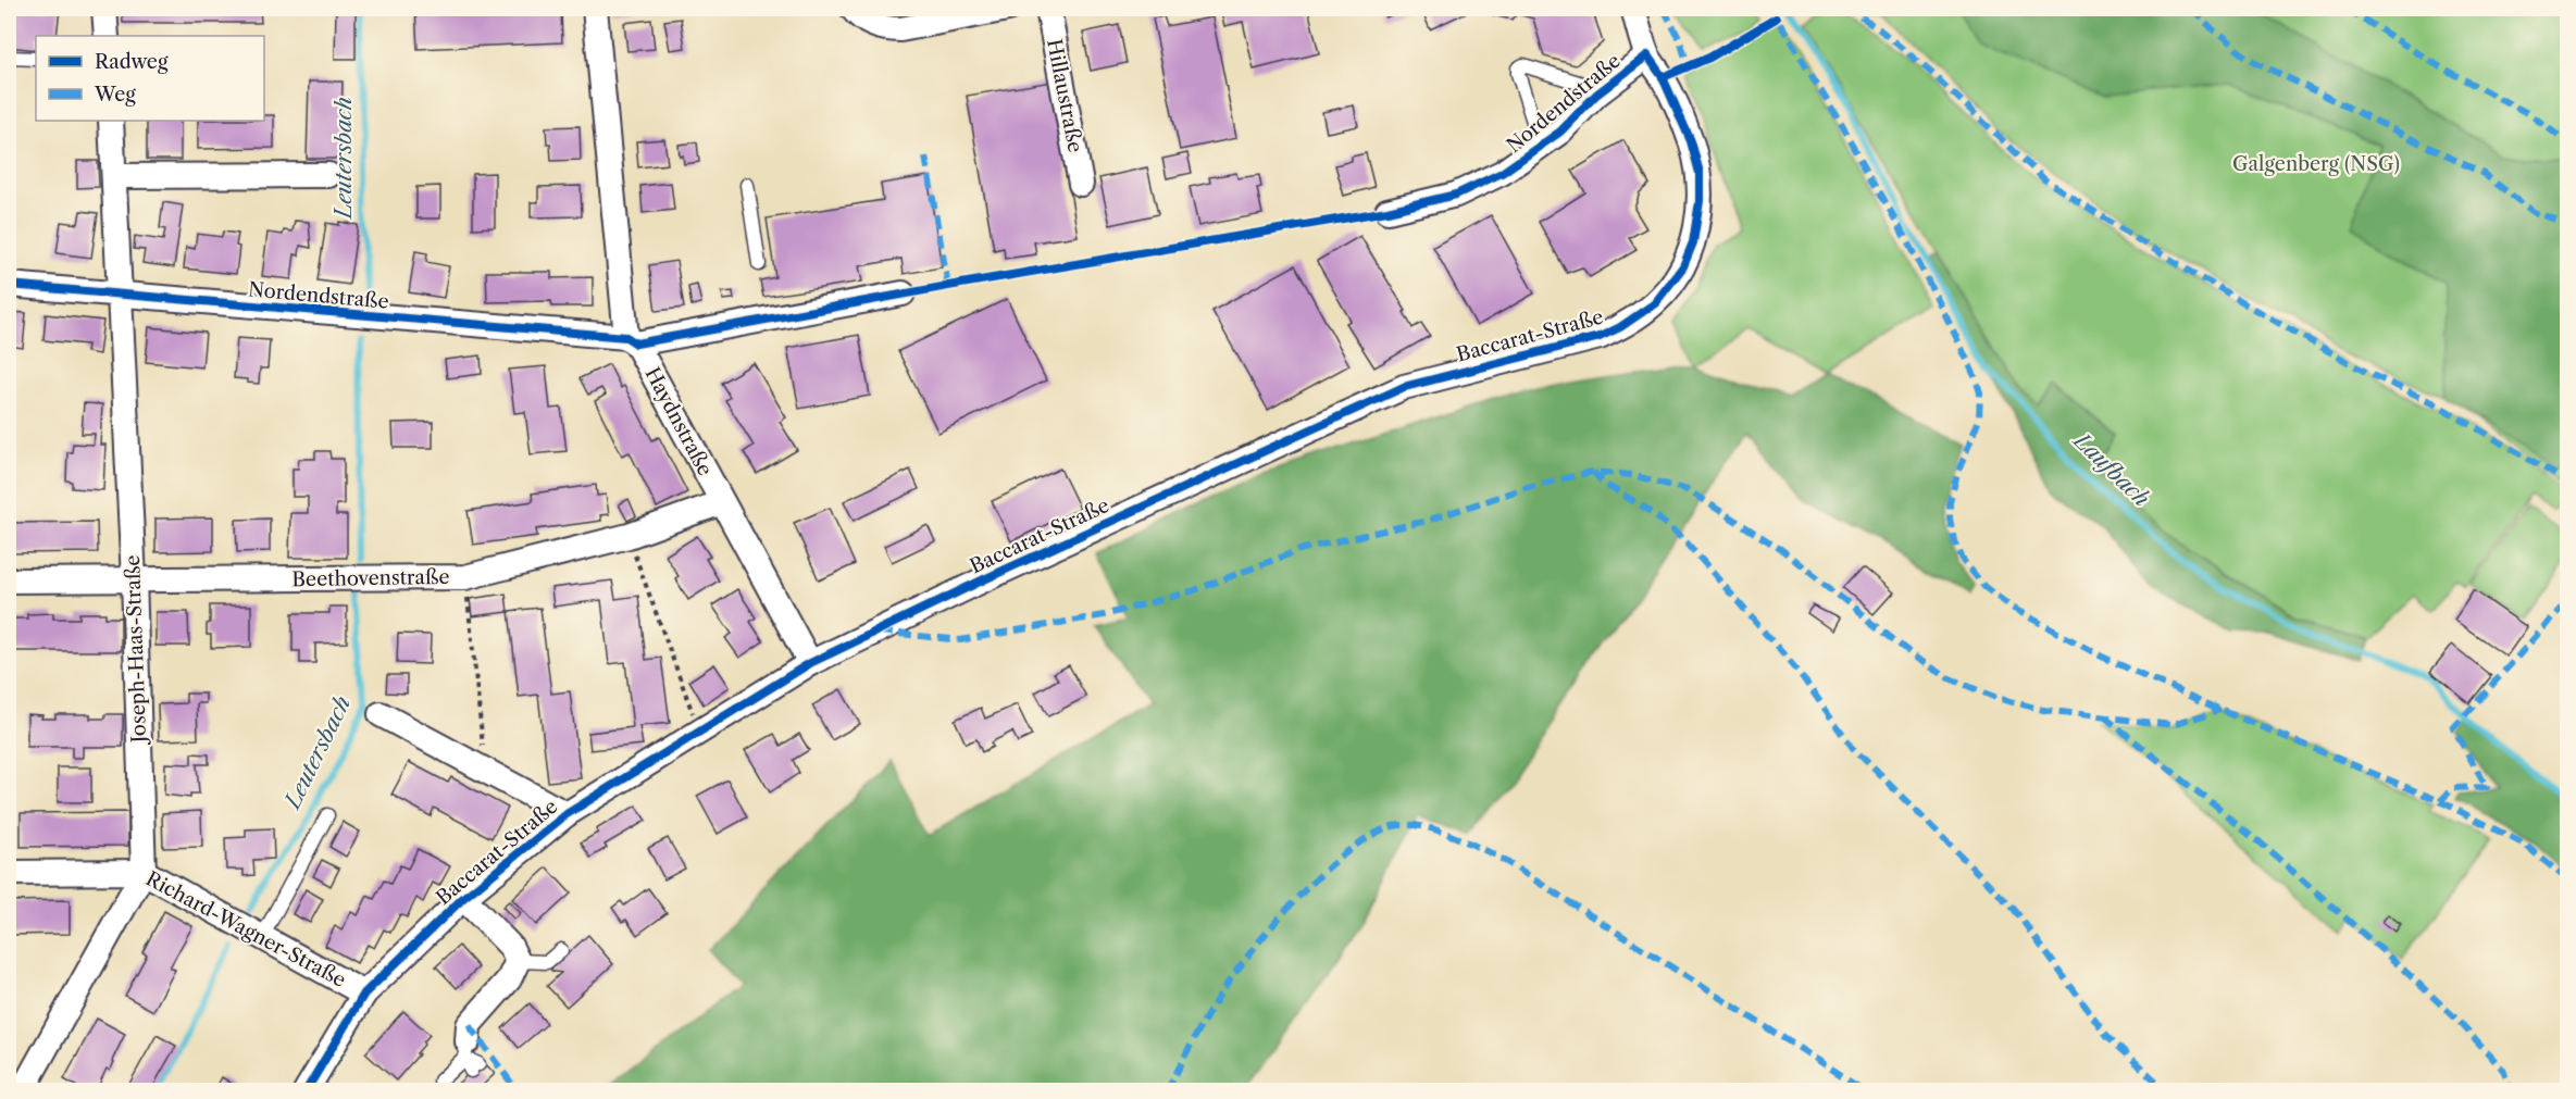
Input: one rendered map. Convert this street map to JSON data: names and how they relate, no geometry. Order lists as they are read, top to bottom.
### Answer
{
  "streets": {
    "street": [
      "Hillaustraße",
      "Nordendstraße",
      "Baccarat-Straße",
      "Haydnstraße",
      "Beethovenstraße",
      "Joseph-Haas-Straße",
      "Richard-Wagner-Straße"
    ]
  },
  "crossings": [
    ["Nordendstraße", "Baccarat-Straße"],
    ["Nordendstraße", "Haydnstraße"],
    ["Nordendstraße", "Joseph-Haas-Straße"],
    ["Baccarat-Straße", "Haydnstraße"],
    ["Baccarat-Straße", "Richard-Wagner-Straße"],
    ["Haydnstraße", "Beethovenstraße"],
    ["Beethovenstraße", "Joseph-Haas-Straße"],
    ["Joseph-Haas-Straße", "Richard-Wagner-Straße"]
  ],
  "water": ["Leutersbach", "Laufbach"],
  "parks": ["Galgenberg (NSG)"],
  "legend": ["Radweg", "Weg"]
}
